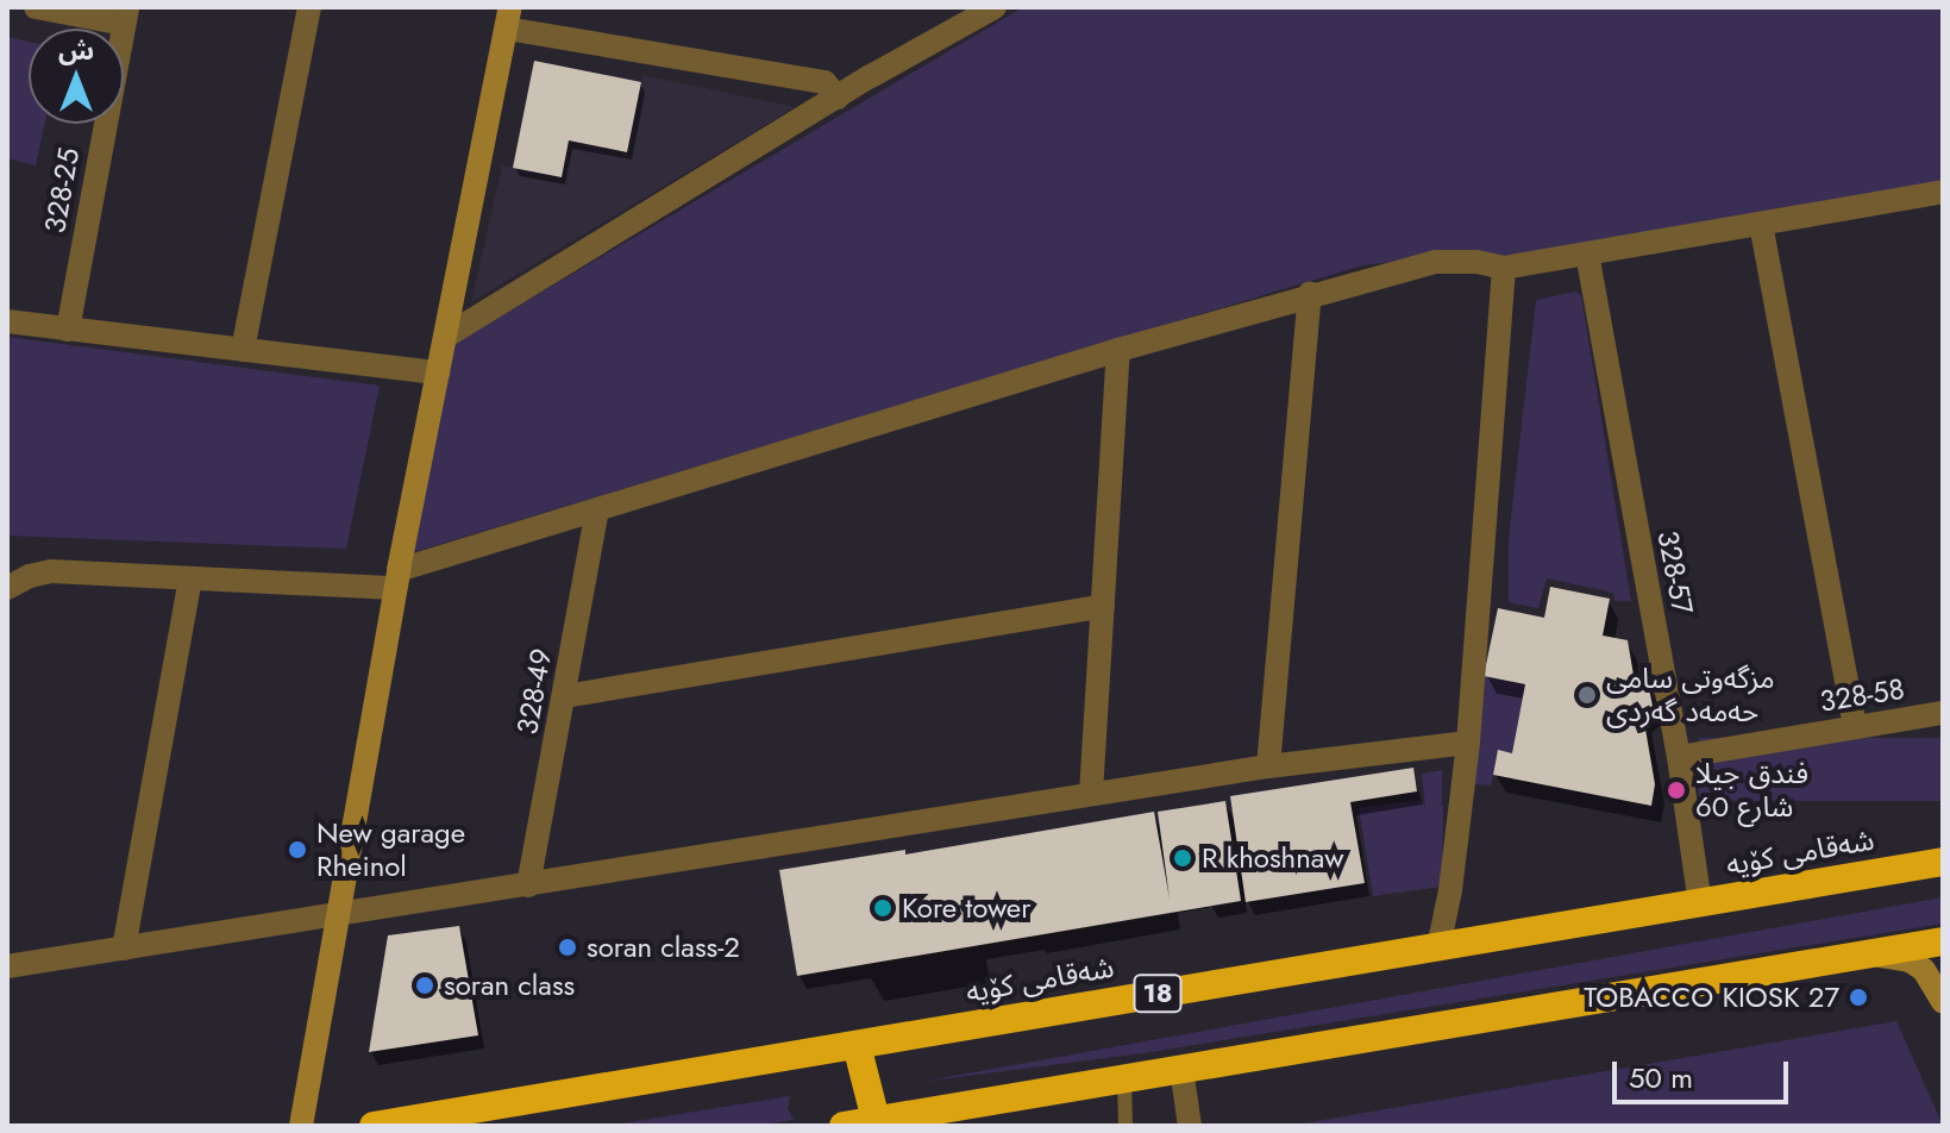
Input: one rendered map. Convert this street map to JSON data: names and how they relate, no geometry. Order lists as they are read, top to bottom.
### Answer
{
  "streets": {
    "highway": ["شەقامی کۆیە", "18"],
    "street": [
      "328-25",
      "328-57",
      "328-49",
      "328-58"
    ]
  },
  "crossings": [
    ["328-57", "328-58"],
    ["328-57", "شەقامی کۆیە"]
  ],
  "places": [
    "مزگەوتی سامی حەمەد گەردی",
    "فندق جيلا شارع 60",
    "New garage Rheinol",
    "R khoshnaw",
    "Kore tower",
    "soran class-2",
    "soran class",
    "TOBACCO KIOSK 27"
  ],
  "scale_bar": "50 m",
  "north": "top"
}
